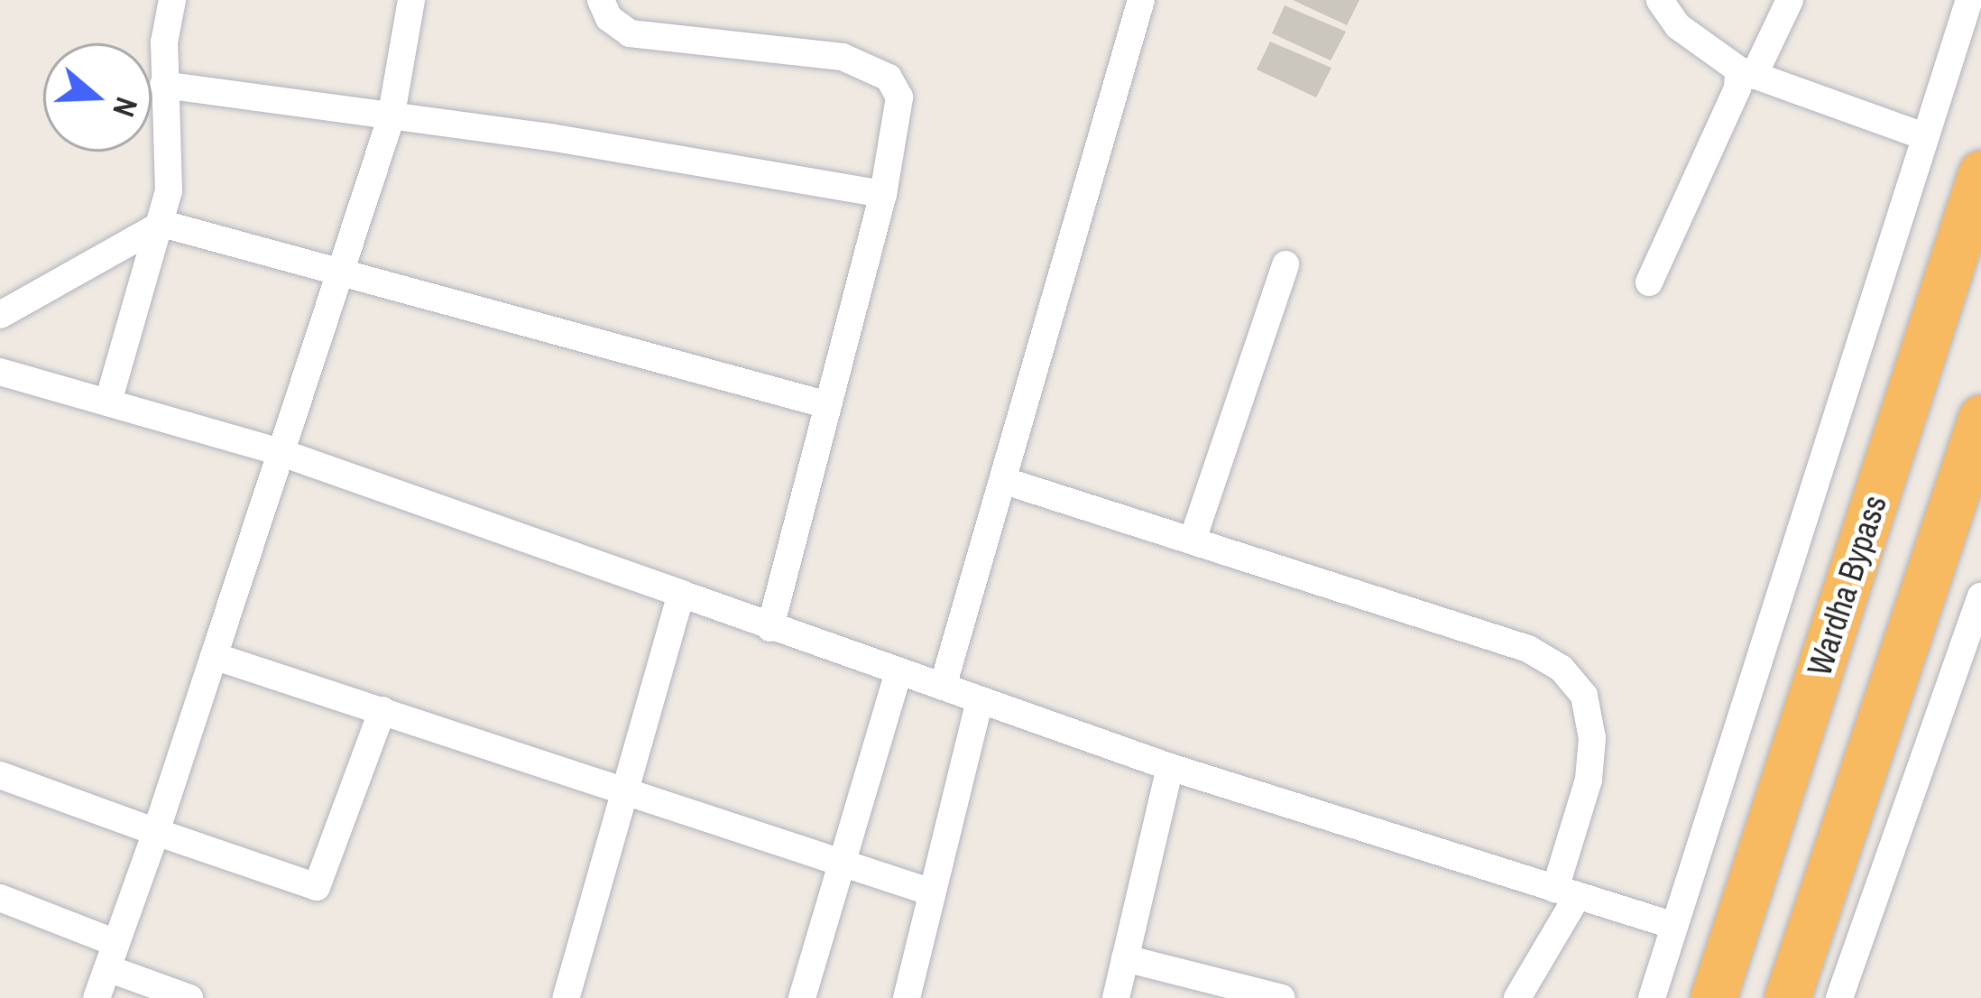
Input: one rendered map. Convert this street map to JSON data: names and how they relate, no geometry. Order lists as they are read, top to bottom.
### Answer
{
  "streets": {
    "highway": ["Wardha Bypass"]
  },
  "north": "right"
}
